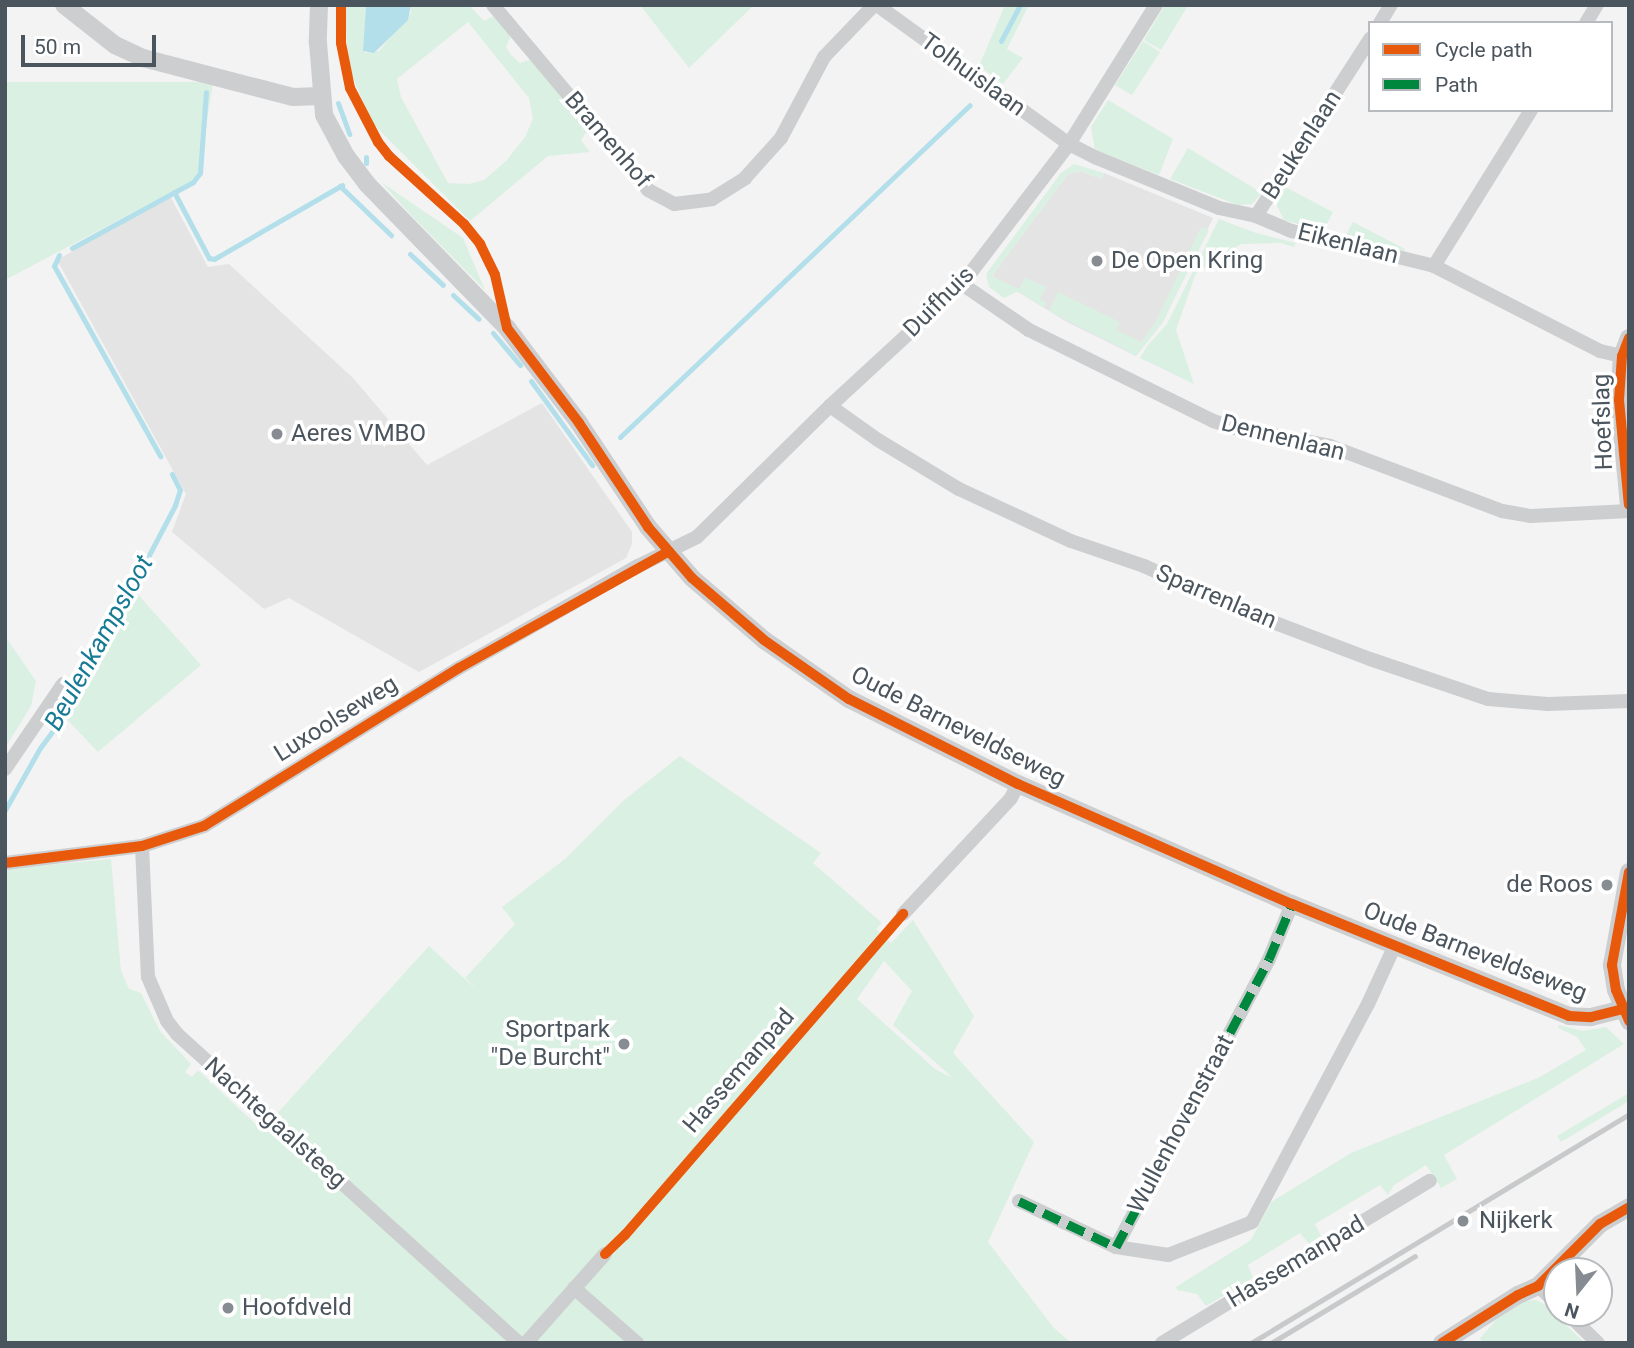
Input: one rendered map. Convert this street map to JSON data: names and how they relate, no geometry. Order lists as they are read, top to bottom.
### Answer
{
  "streets": {
    "street": [
      "Tolhuislaan",
      "Bramenhof",
      "Beukenlaan",
      "Eikenlaan",
      "Duifhuis",
      "Hoefslag",
      "Dennenlaan",
      "Sparrenlaan",
      "Luxoolseweg",
      "Oude Barneveldseweg",
      "Hassemanpad",
      "Nachtegaalsteeg",
      "Wullenhovenstraat"
    ]
  },
  "crossings": [
    ["Tolhuislaan", "Bramenhof"],
    ["Tolhuislaan", "Eikenlaan"],
    ["Tolhuislaan", "Duifhuis"],
    ["Beukenlaan", "Eikenlaan"],
    ["Eikenlaan", "Duifhuis"],
    ["Eikenlaan", "Hoefslag"],
    ["Duifhuis", "Dennenlaan"],
    ["Duifhuis", "Sparrenlaan"],
    ["Duifhuis", "Luxoolseweg"],
    ["Duifhuis", "Oude Barneveldseweg"],
    ["Luxoolseweg", "Oude Barneveldseweg"],
    ["Luxoolseweg", "Nachtegaalsteeg"],
    ["Oude Barneveldseweg", "Wullenhovenstraat"]
  ],
  "water": ["Beulenkampsloot"],
  "places": [
    "De Open Kring",
    "Aeres VMBO",
    "de Roos",
    "Sportpark \"De Burcht\"",
    "Nijkerk",
    "Hoofdveld"
  ],
  "legend": ["Cycle path", "Path"],
  "scale_bar": "50 m",
  "north": "bottom"
}
